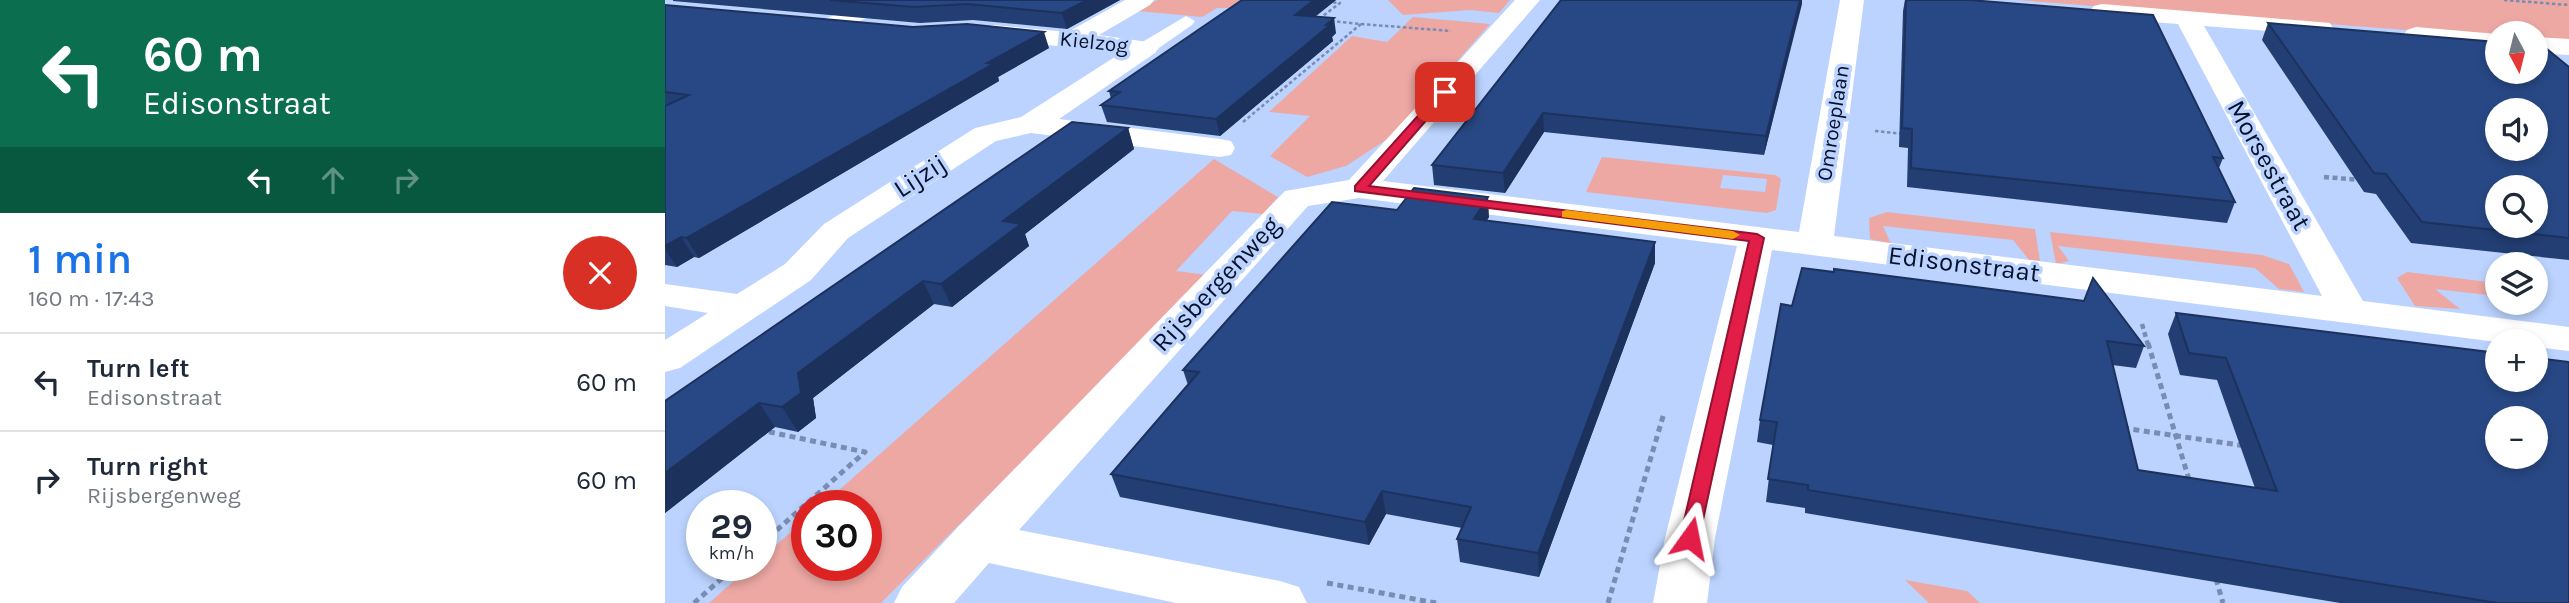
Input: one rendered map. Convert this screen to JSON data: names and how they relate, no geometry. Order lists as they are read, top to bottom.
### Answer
{
  "streets": {
    "street": [
      "Kielzog",
      "Omroeplaan",
      "Morsestraat",
      "Lijzij",
      "Edisonstraat",
      "Rijsbergenweg"
    ]
  },
  "crossings": [
    ["Kielzog", "Lijzij"],
    ["Omroeplaan", "Edisonstraat"],
    ["Morsestraat", "Edisonstraat"],
    ["Edisonstraat", "Rijsbergenweg"]
  ],
  "north": "bottom",
  "page": {
    "turn": ["60 m", "Edisonstraat"],
    "map_buttons": ["+", "−"],
    "heading": ["1 min", "160 m · 17:43"],
    "list": [
      {
        "name": "Turn left",
        "note": "Edisonstraat",
        "value": "60 m"
      },
      {
        "name": "Turn right",
        "note": "Rijsbergenweg",
        "value": "60 m"
      }
    ],
    "speed": "29 km/h",
    "limit": "30"
  }
}
